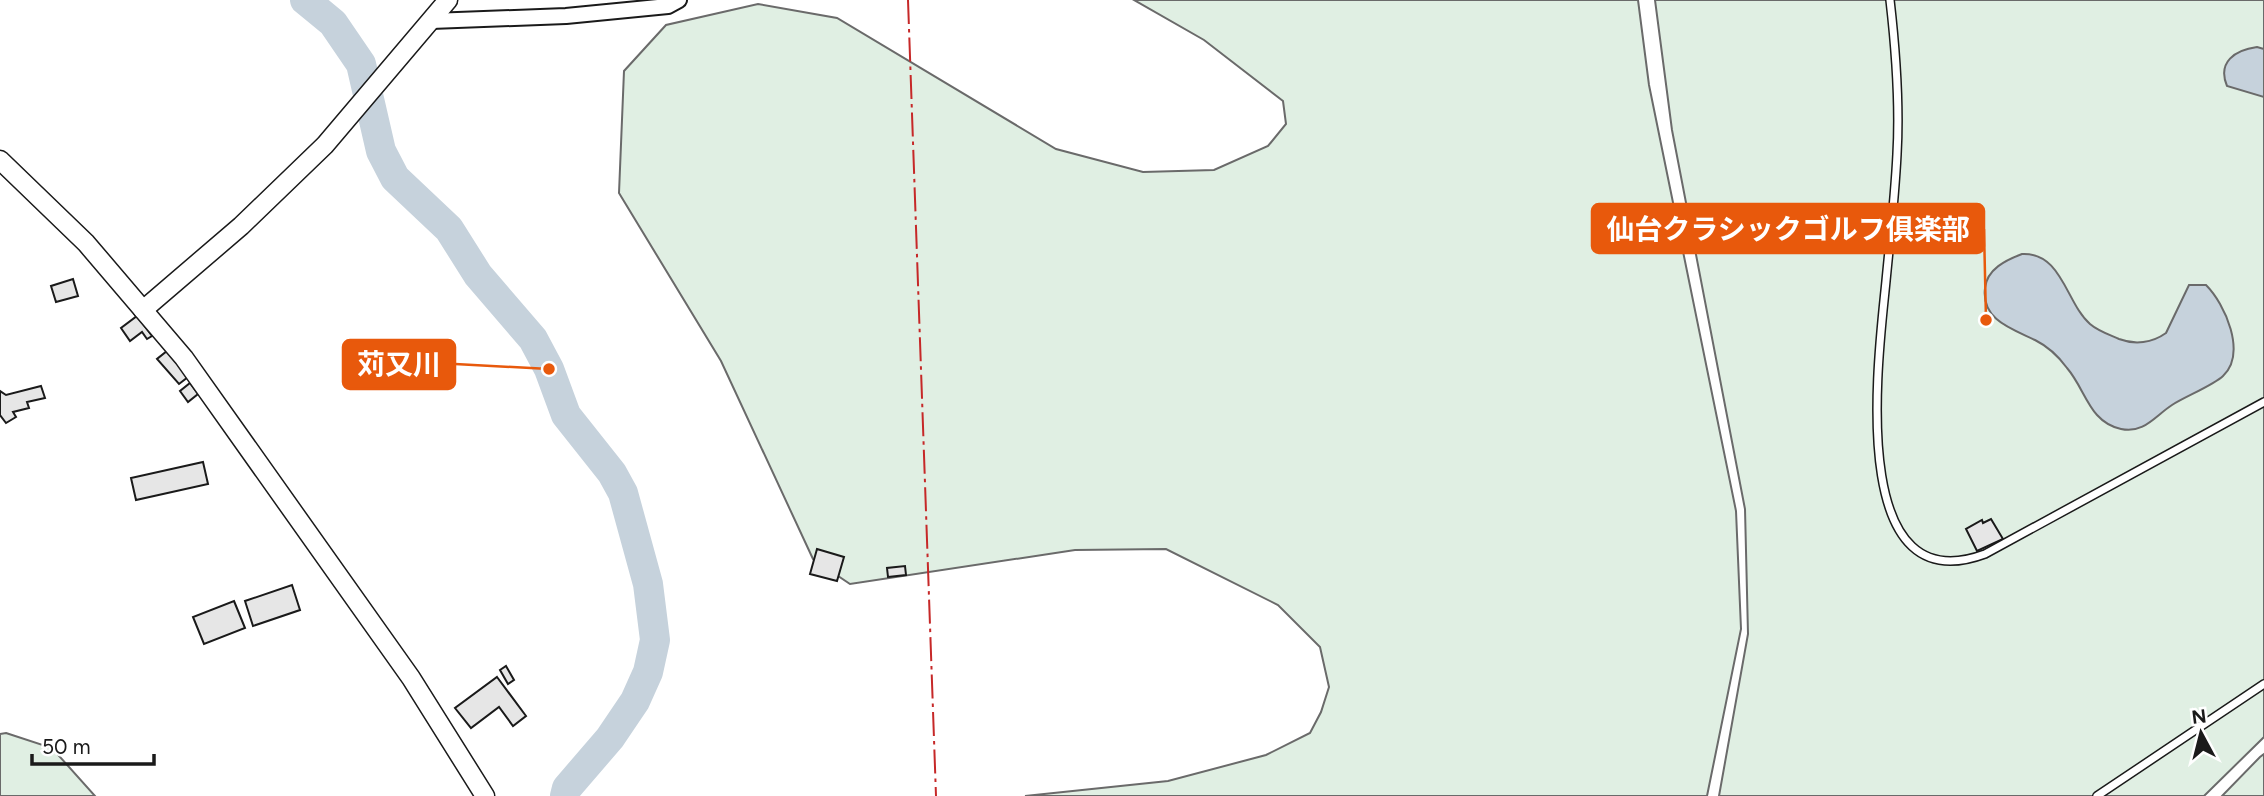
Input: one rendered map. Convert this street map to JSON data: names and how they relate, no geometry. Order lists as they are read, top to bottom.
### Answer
{
  "places": ["仙台クラシックゴルフ俱楽部", "苅又川"],
  "scale_bar": "50 m",
  "north": "top"
}
